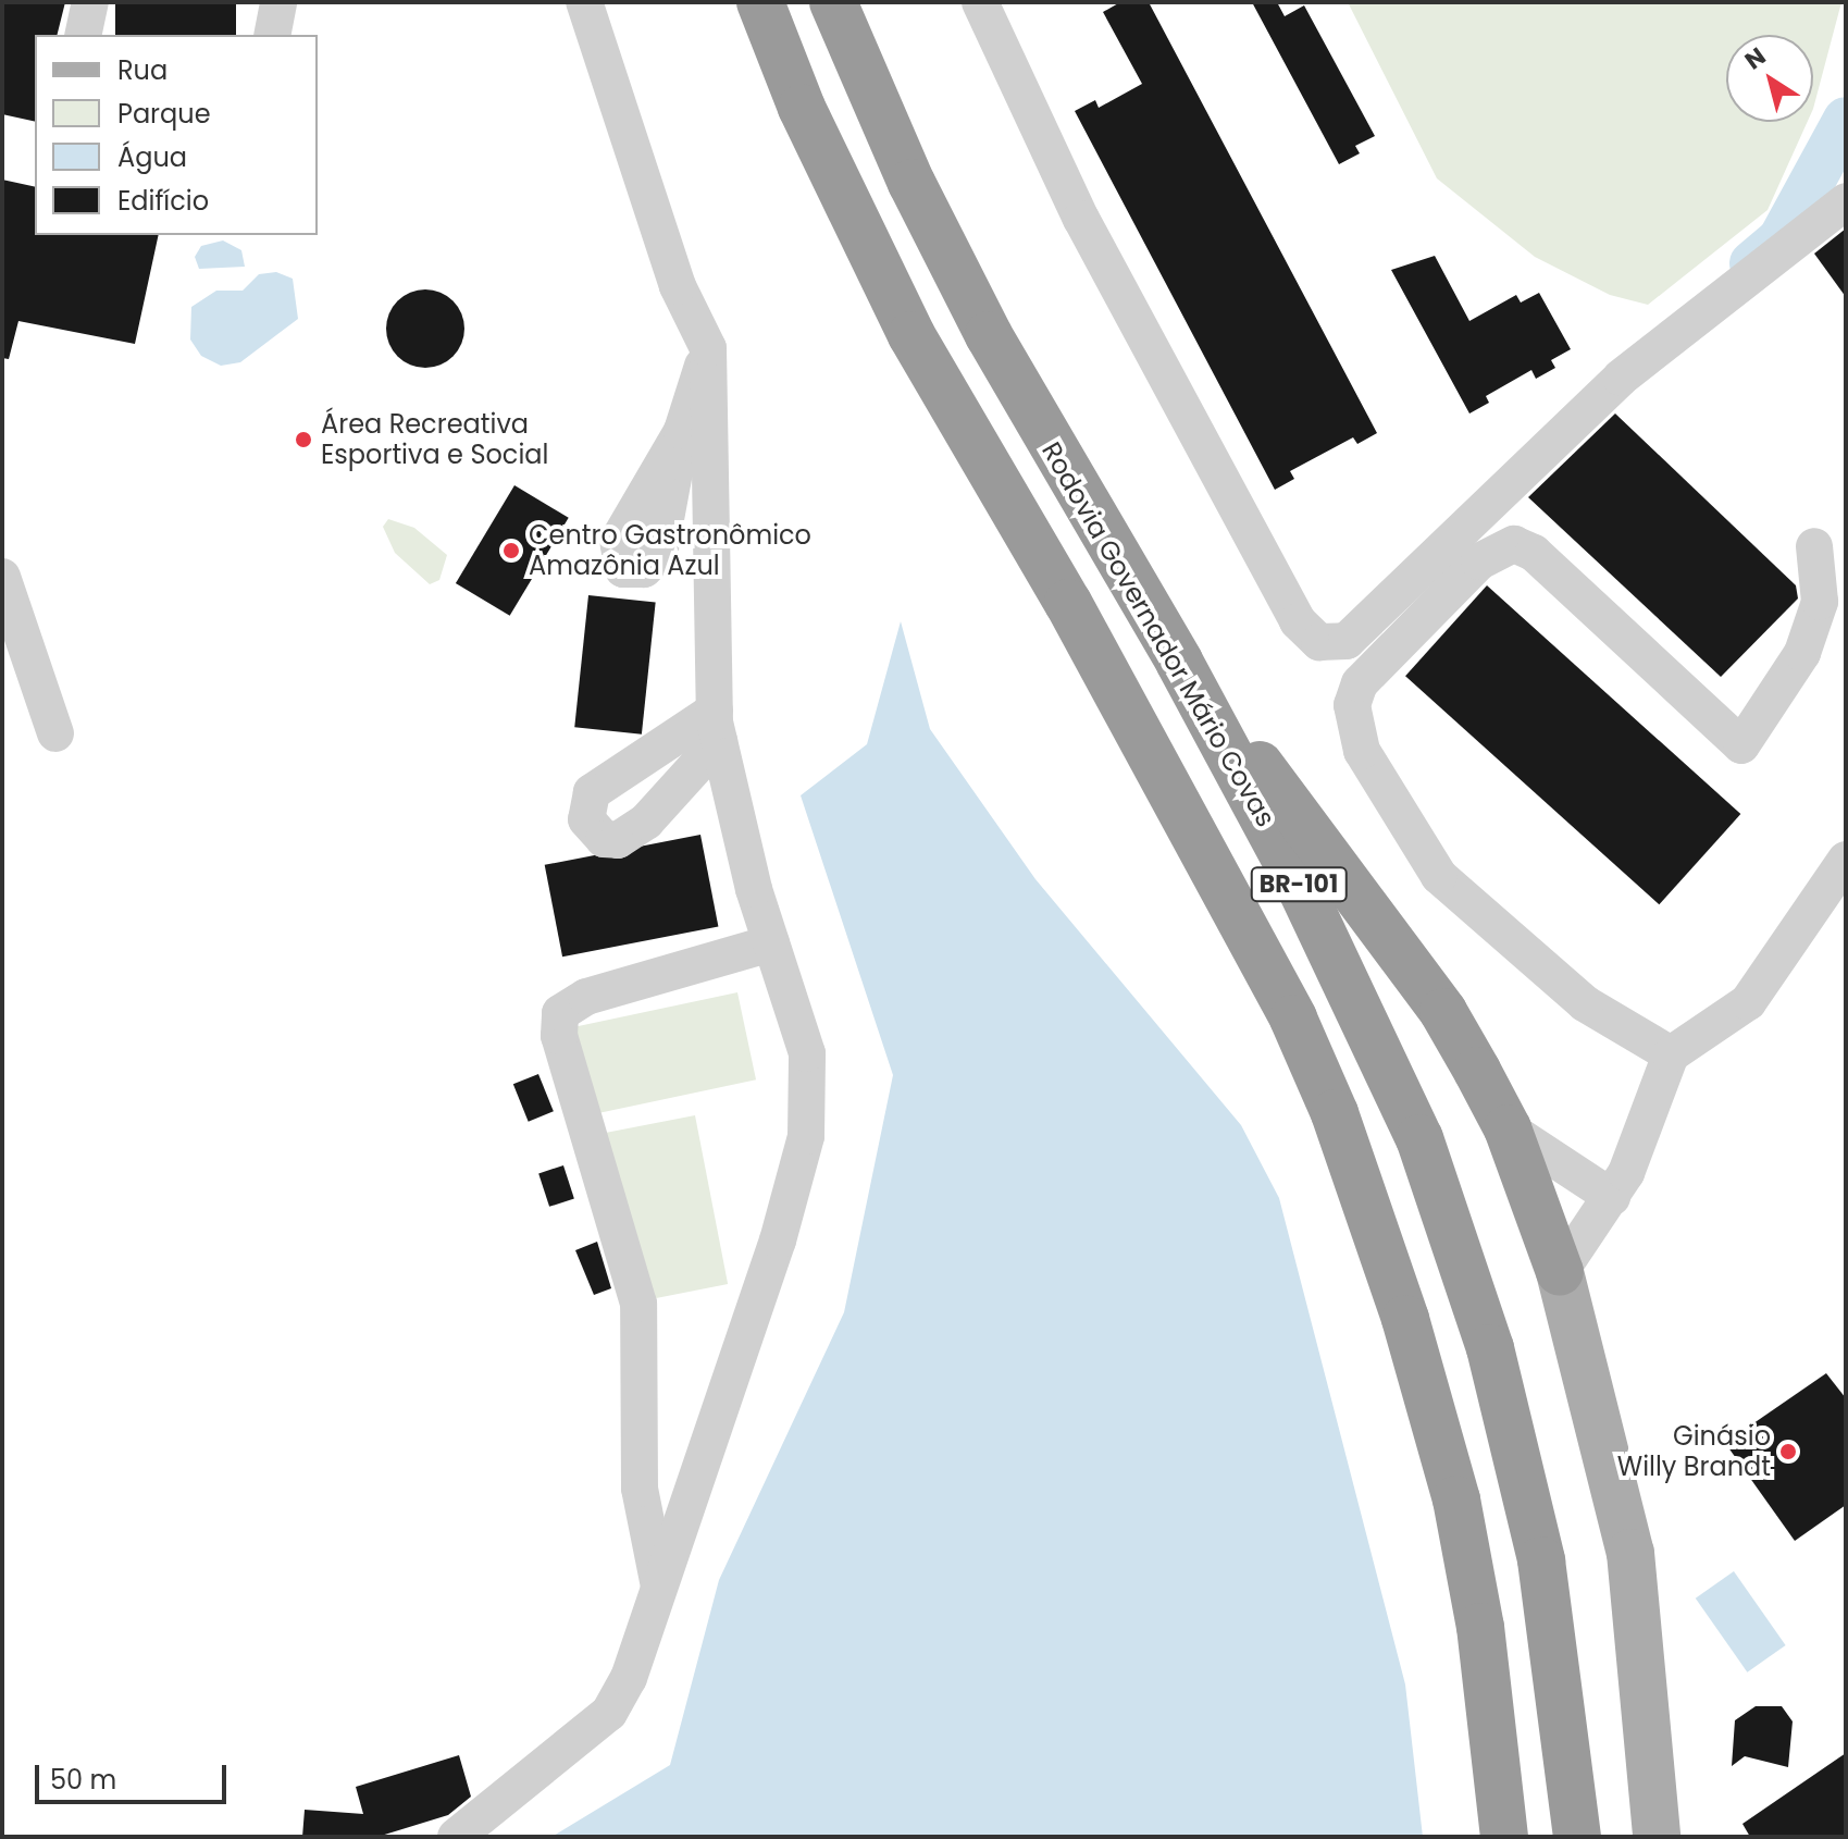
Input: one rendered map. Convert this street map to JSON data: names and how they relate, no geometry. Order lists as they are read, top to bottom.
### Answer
{
  "streets": {
    "highway": ["Rodovia Governador Mário Covas", "BR-101"]
  },
  "places": ["Área Recreativa Esportiva e Social", "Centro Gastronômico Amazônia Azul", "Ginásio Willy Brandt"],
  "legend": [
    "Rua",
    "Parque",
    "Água",
    "Edifício"
  ],
  "scale_bar": "50 m",
  "north": "top left"
}
